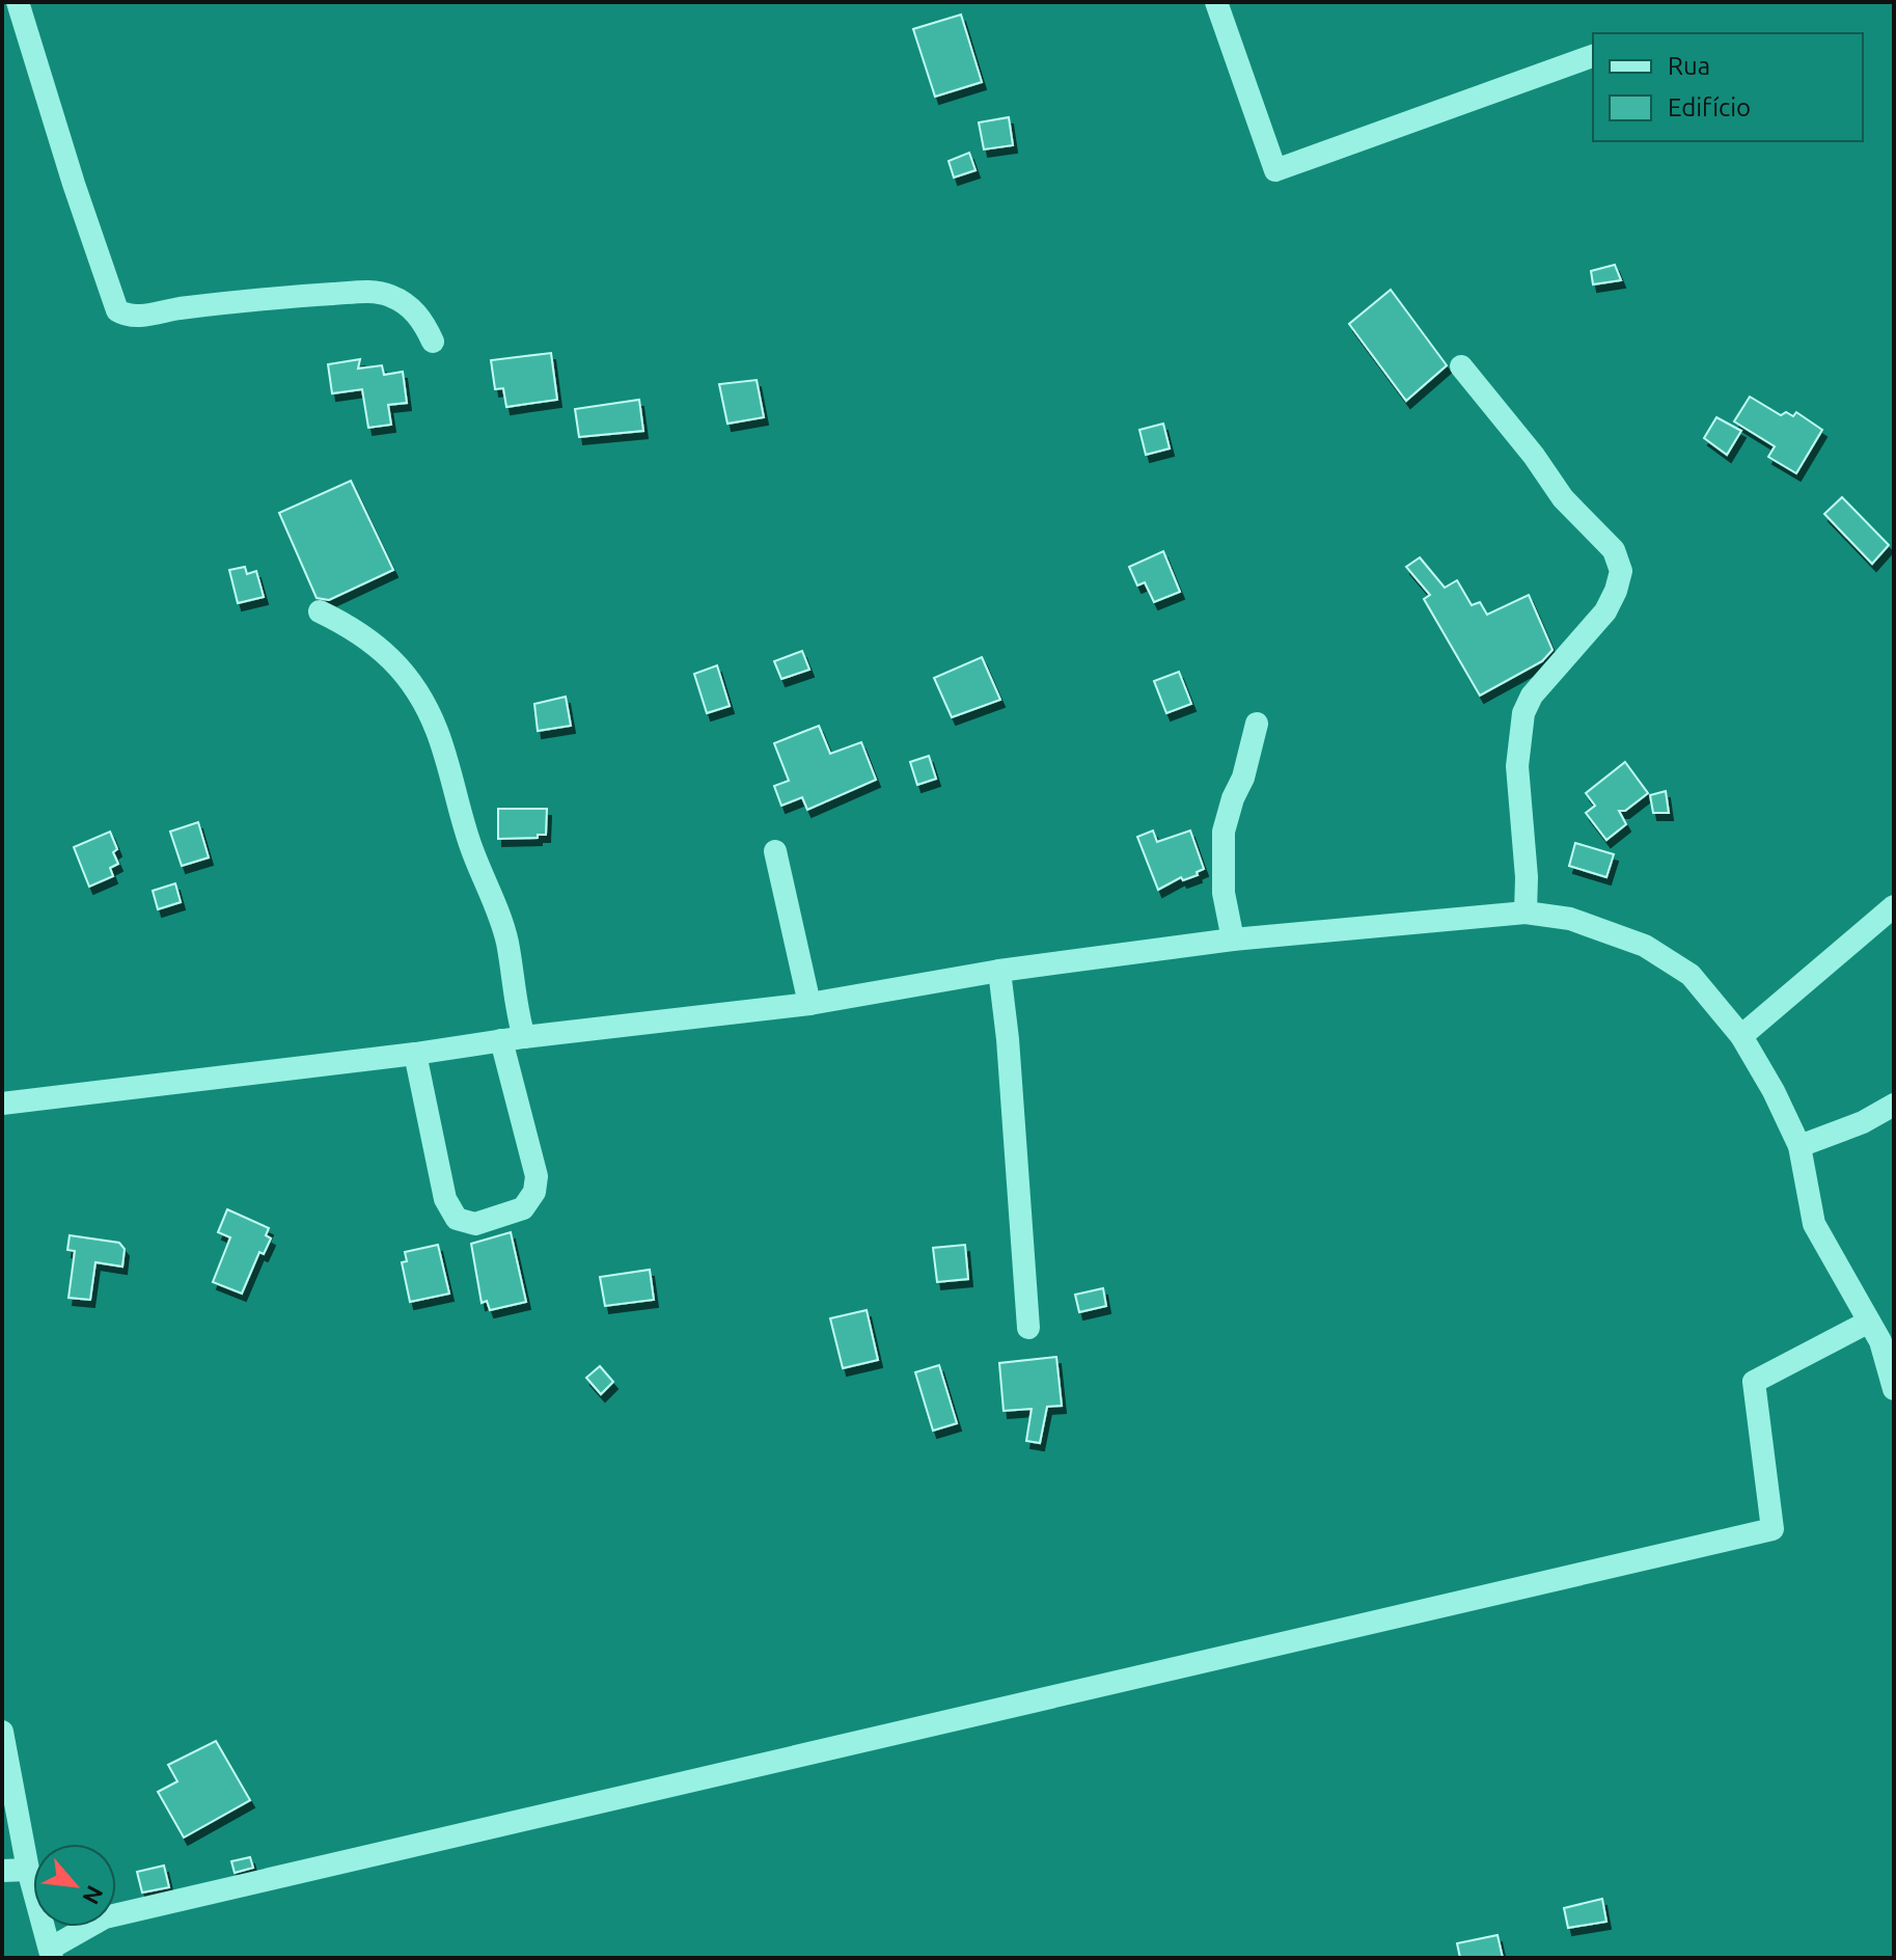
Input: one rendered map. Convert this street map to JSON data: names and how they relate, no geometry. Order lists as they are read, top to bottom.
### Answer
{
  "legend": ["Rua", "Edifício"],
  "north": "bottom right"
}
